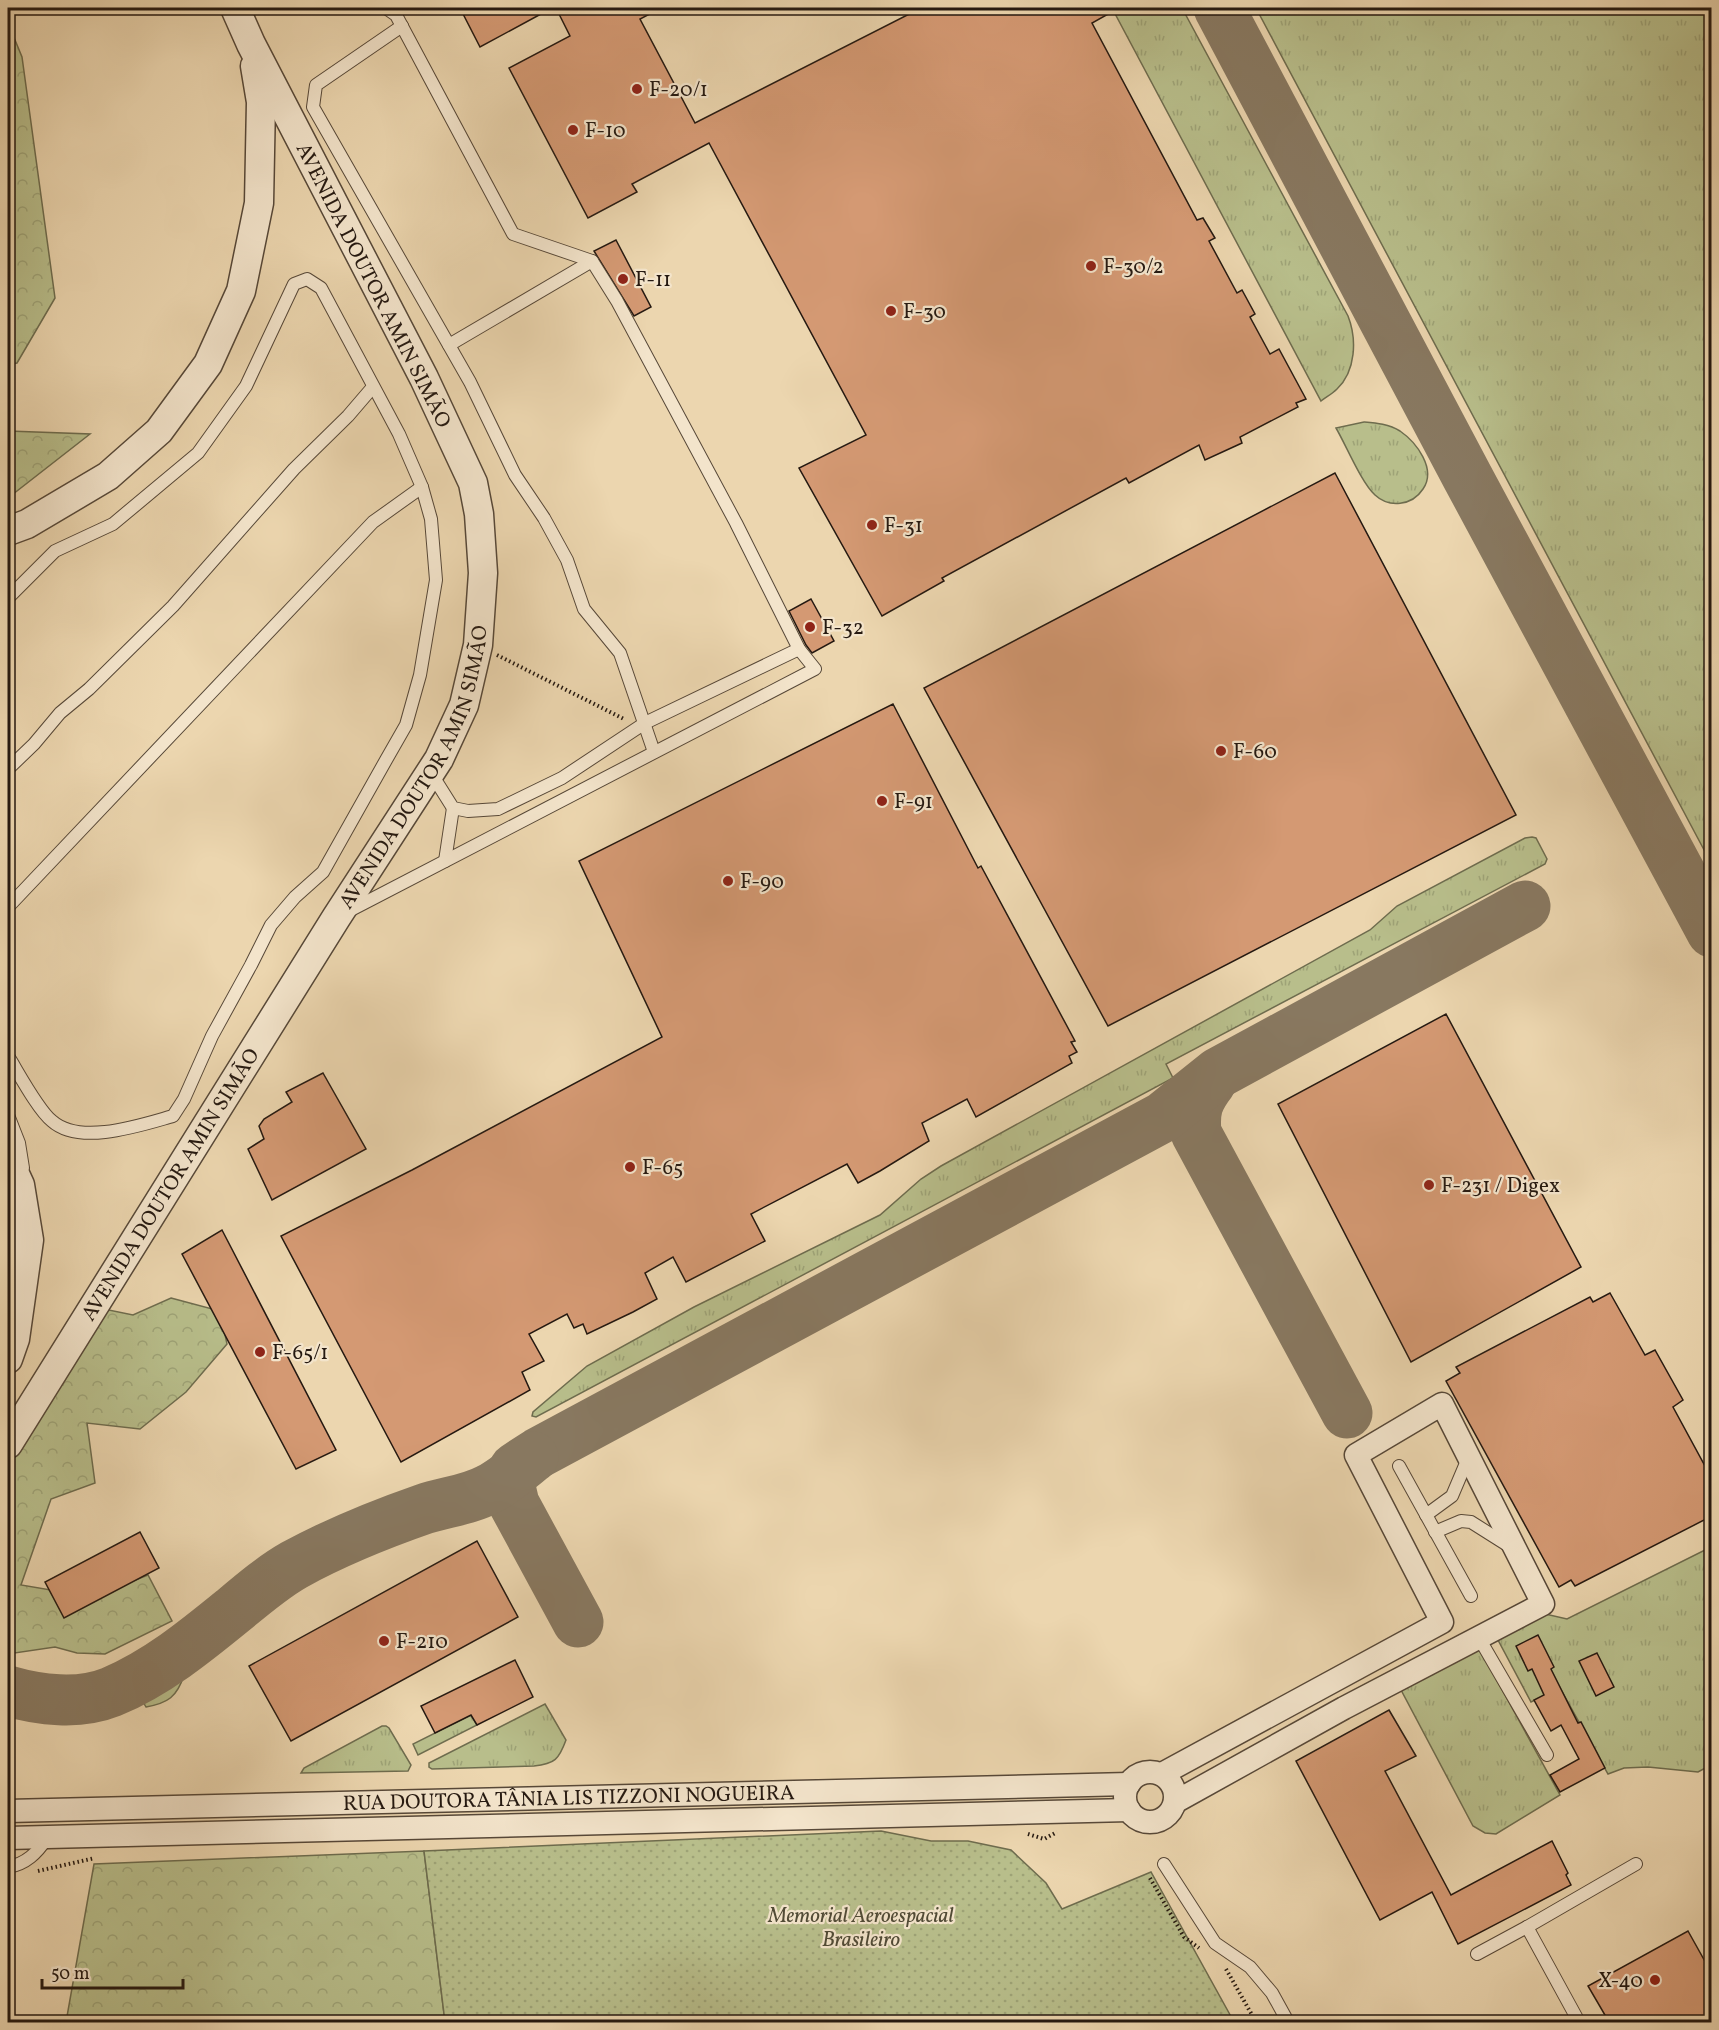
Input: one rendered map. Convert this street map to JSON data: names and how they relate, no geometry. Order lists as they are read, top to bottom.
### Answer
{
  "streets": {
    "street": ["AVENIDA DOUTOR AMIN SIMÃO", "RUA DOUTORA TÂNIA LIS TIZZONI NOGUEIRA"]
  },
  "parks": ["Memorial Aeroespacial Brasileiro"],
  "places": [
    "F-20/1",
    "F-10",
    "F-30/2",
    "F-11",
    "F-30",
    "F-31",
    "F-32",
    "F-60",
    "F-91",
    "F-90",
    "F-65",
    "F-231 / Digex",
    "F-65/1",
    "F-210",
    "X-40"
  ],
  "scale_bar": "50 m"
}
